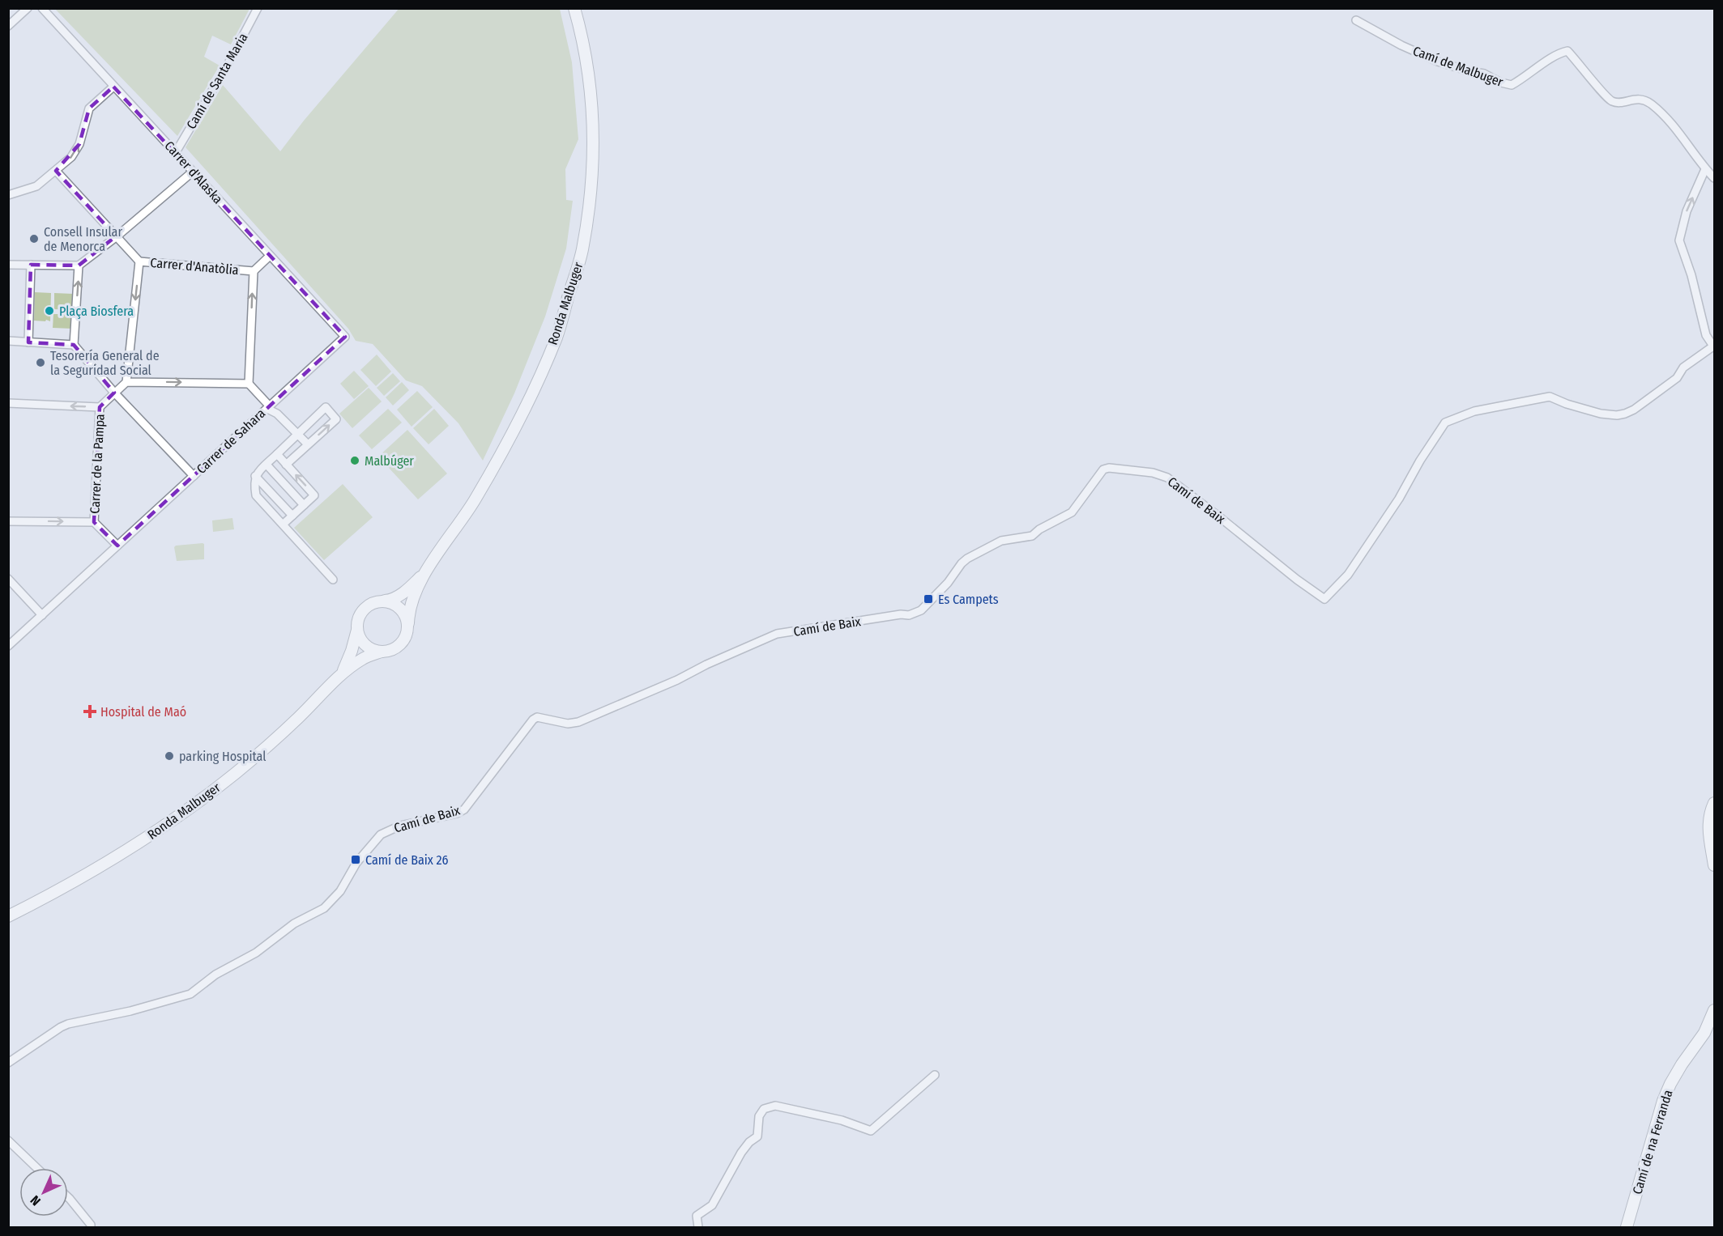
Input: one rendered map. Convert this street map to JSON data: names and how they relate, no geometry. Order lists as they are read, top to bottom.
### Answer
{
  "streets": {
    "street": [
      "Camí de Malbuger",
      "Camí de Santa Maria",
      "Carrer d'Alaska",
      "Carrer d'Anatòlia",
      "Ronda Malbuger",
      "Carrer de Sahara",
      "Carrer de la Pampa",
      "Camí de Baix",
      "Camí de na Ferranda"
    ]
  },
  "crossings": [
    ["Camí de Santa Maria", "Carrer d'Alaska"],
    ["Carrer d'Alaska", "Carrer d'Anatòlia"],
    ["Carrer d'Alaska", "Carrer de Sahara"]
  ],
  "places": {
    "other": [
      "Consell Insular de Menorca",
      "Plaça Biosfera",
      "Tesorería General de la Seguridad Social",
      "Malbúger",
      "parking Hospital"
    ],
    "transit": ["Es Campets", "Camí de Baix 26"],
    "health": ["Hospital de Maó"]
  },
  "north": "bottom left"
}
